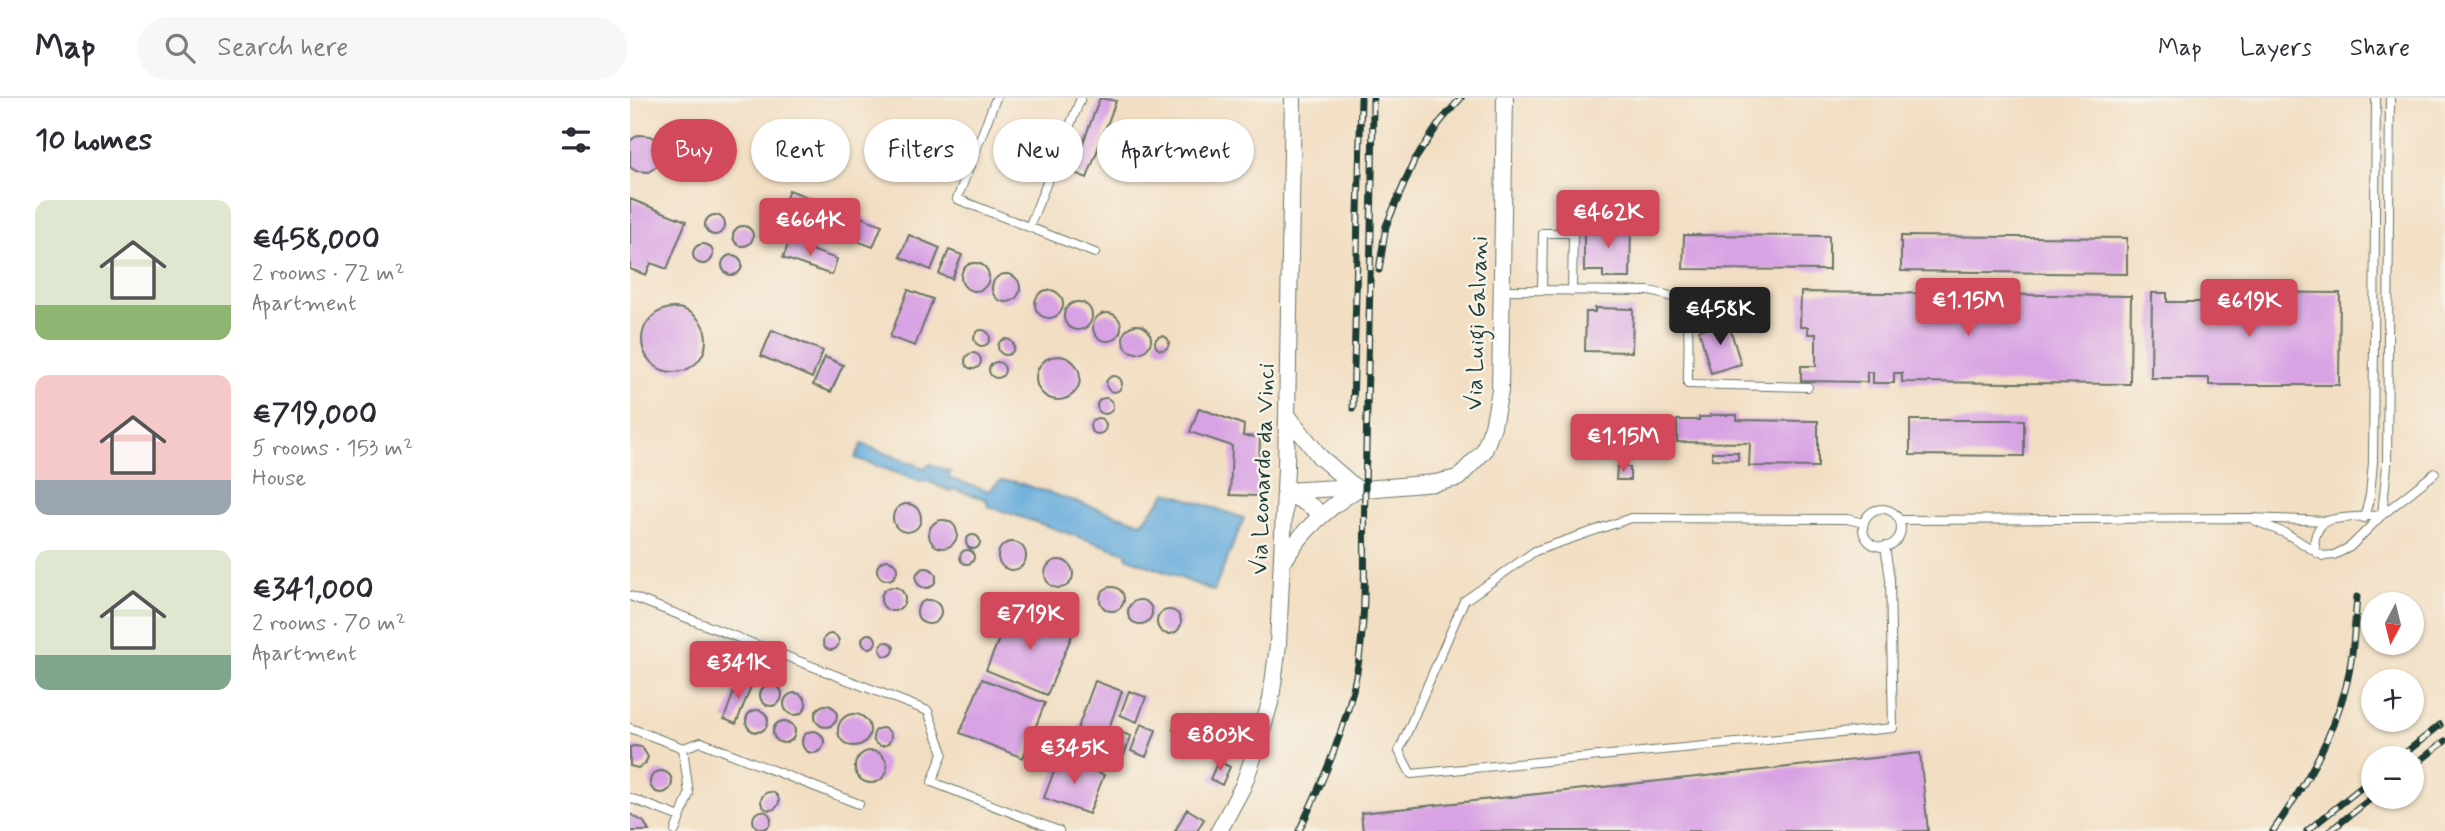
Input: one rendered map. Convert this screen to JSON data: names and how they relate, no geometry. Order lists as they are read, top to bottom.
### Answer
{
  "streets": {
    "street": ["Via Luigi Galvani", "Via Leonardo da Vinci"]
  },
  "crossings": [
    ["Via Luigi Galvani", "Via Leonardo da Vinci"]
  ],
  "north": "bottom",
  "page": {
    "header": "Map",
    "search": "Search here",
    "nav": ["Map", "Layers", "Share"],
    "heading": "10 homes",
    "chip": [
      "Buy",
      "Rent",
      "Filters",
      "New",
      "Apartment"
    ],
    "list": [
      {
        "name": "€458,000",
        "note": "2 rooms · 72 m² · Apartment"
      },
      {
        "name": "€719,000",
        "note": "5 rooms · 153 m² · House"
      },
      {
        "name": "€341,000",
        "note": "2 rooms · 70 m² · Apartment"
      }
    ],
    "price": [
      "€462K",
      "€664K",
      "€1.15M",
      "€619K",
      "€458K",
      "€1.15M",
      "€719K",
      "€341K",
      "€803K",
      "€345K"
    ],
    "map_buttons": ["+", "−"]
  }
}
